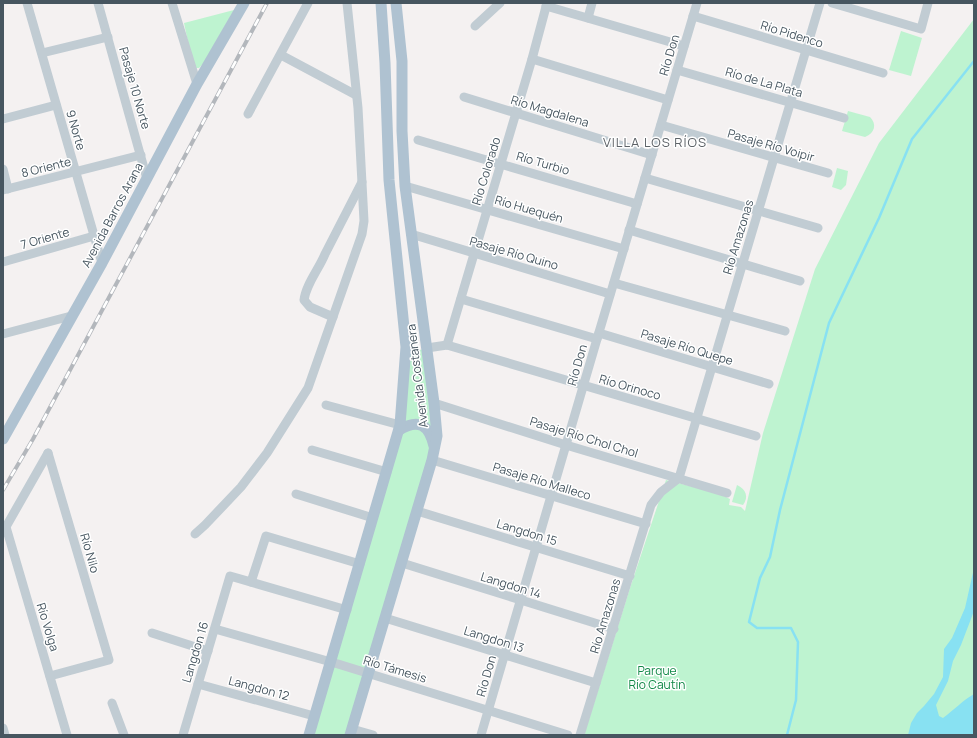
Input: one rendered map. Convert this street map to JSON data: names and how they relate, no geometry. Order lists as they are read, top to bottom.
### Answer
{
  "streets": {
    "main road": ["Avenida Barros Arana", "Avenida Costanera"],
    "street": [
      "Río Pidenco",
      "Río Don",
      "Río de La Plata",
      "Pasaje 10 Norte",
      "Río Magdalena",
      "9 Norte",
      "Pasaje Río Voipir",
      "Río Turbio",
      "8 Oriente",
      "Río Colorado",
      "Río Huequén",
      "Río Amazonas",
      "7 Oriente",
      "Pasaje Río Quino",
      "Pasaje Río Quepe",
      "Río Orinoco",
      "Pasaje Río Chol Chol",
      "Pasaje Río Malleco",
      "Langdon 15",
      "Río Nilo",
      "Langdon 14",
      "Río Volga",
      "Langdon 13",
      "Langdon 16",
      "Río Támesis",
      "Langdon 12"
    ]
  },
  "crossings": [
    ["Río Pidenco", "Río Don"],
    ["Río Pidenco", "Río Amazonas"],
    ["Río Don", "Río de La Plata"],
    ["Río Don", "Río Magdalena"],
    ["Río Don", "Pasaje Río Voipir"],
    ["Río Don", "Río Turbio"],
    ["Río Don", "Río Huequén"],
    ["Río Don", "Pasaje Río Quino"],
    ["Río Don", "Pasaje Río Quepe"],
    ["Río Don", "Río Orinoco"],
    ["Río Don", "Pasaje Río Chol Chol"],
    ["Río Don", "Pasaje Río Malleco"],
    ["Río Don", "Langdon 15"],
    ["Río Don", "Langdon 14"],
    ["Río Don", "Langdon 13"],
    ["Río Don", "Río Támesis"],
    ["Río de La Plata", "Río Amazonas"],
    ["Pasaje 10 Norte", "8 Oriente"],
    ["Pasaje 10 Norte", "Avenida Barros Arana"],
    ["Río Magdalena", "Río Colorado"],
    ["9 Norte", "8 Oriente"],
    ["9 Norte", "Avenida Barros Arana"],
    ["9 Norte", "7 Oriente"],
    ["Pasaje Río Voipir", "Río Amazonas"],
    ["Río Turbio", "Río Colorado"],
    ["Río Colorado", "Río Huequén"],
    ["Río Colorado", "Pasaje Río Quino"],
    ["Río Colorado", "Pasaje Río Quepe"],
    ["Río Colorado", "Río Orinoco"],
    ["Río Huequén", "Avenida Costanera"],
    ["Río Amazonas", "Pasaje Río Quepe"],
    ["Río Amazonas", "Río Orinoco"],
    ["Río Amazonas", "Pasaje Río Chol Chol"],
    ["Río Amazonas", "Pasaje Río Malleco"],
    ["Río Amazonas", "Langdon 15"],
    ["Río Amazonas", "Langdon 14"],
    ["Río Amazonas", "Langdon 13"],
    ["Pasaje Río Quino", "Avenida Costanera"],
    ["Avenida Costanera", "Río Orinoco"],
    ["Avenida Costanera", "Pasaje Río Chol Chol"],
    ["Avenida Costanera", "Pasaje Río Malleco"],
    ["Avenida Costanera", "Langdon 15"],
    ["Avenida Costanera", "Langdon 14"],
    ["Avenida Costanera", "Langdon 13"],
    ["Avenida Costanera", "Río Támesis"],
    ["Avenida Costanera", "Langdon 12"],
    ["Río Nilo", "Río Volga"],
    ["Langdon 16", "Río Támesis"],
    ["Langdon 16", "Langdon 12"]
  ],
  "districts": ["VILLA LOS RÍOS"],
  "parks": ["Parque Río Cautín"]
}
